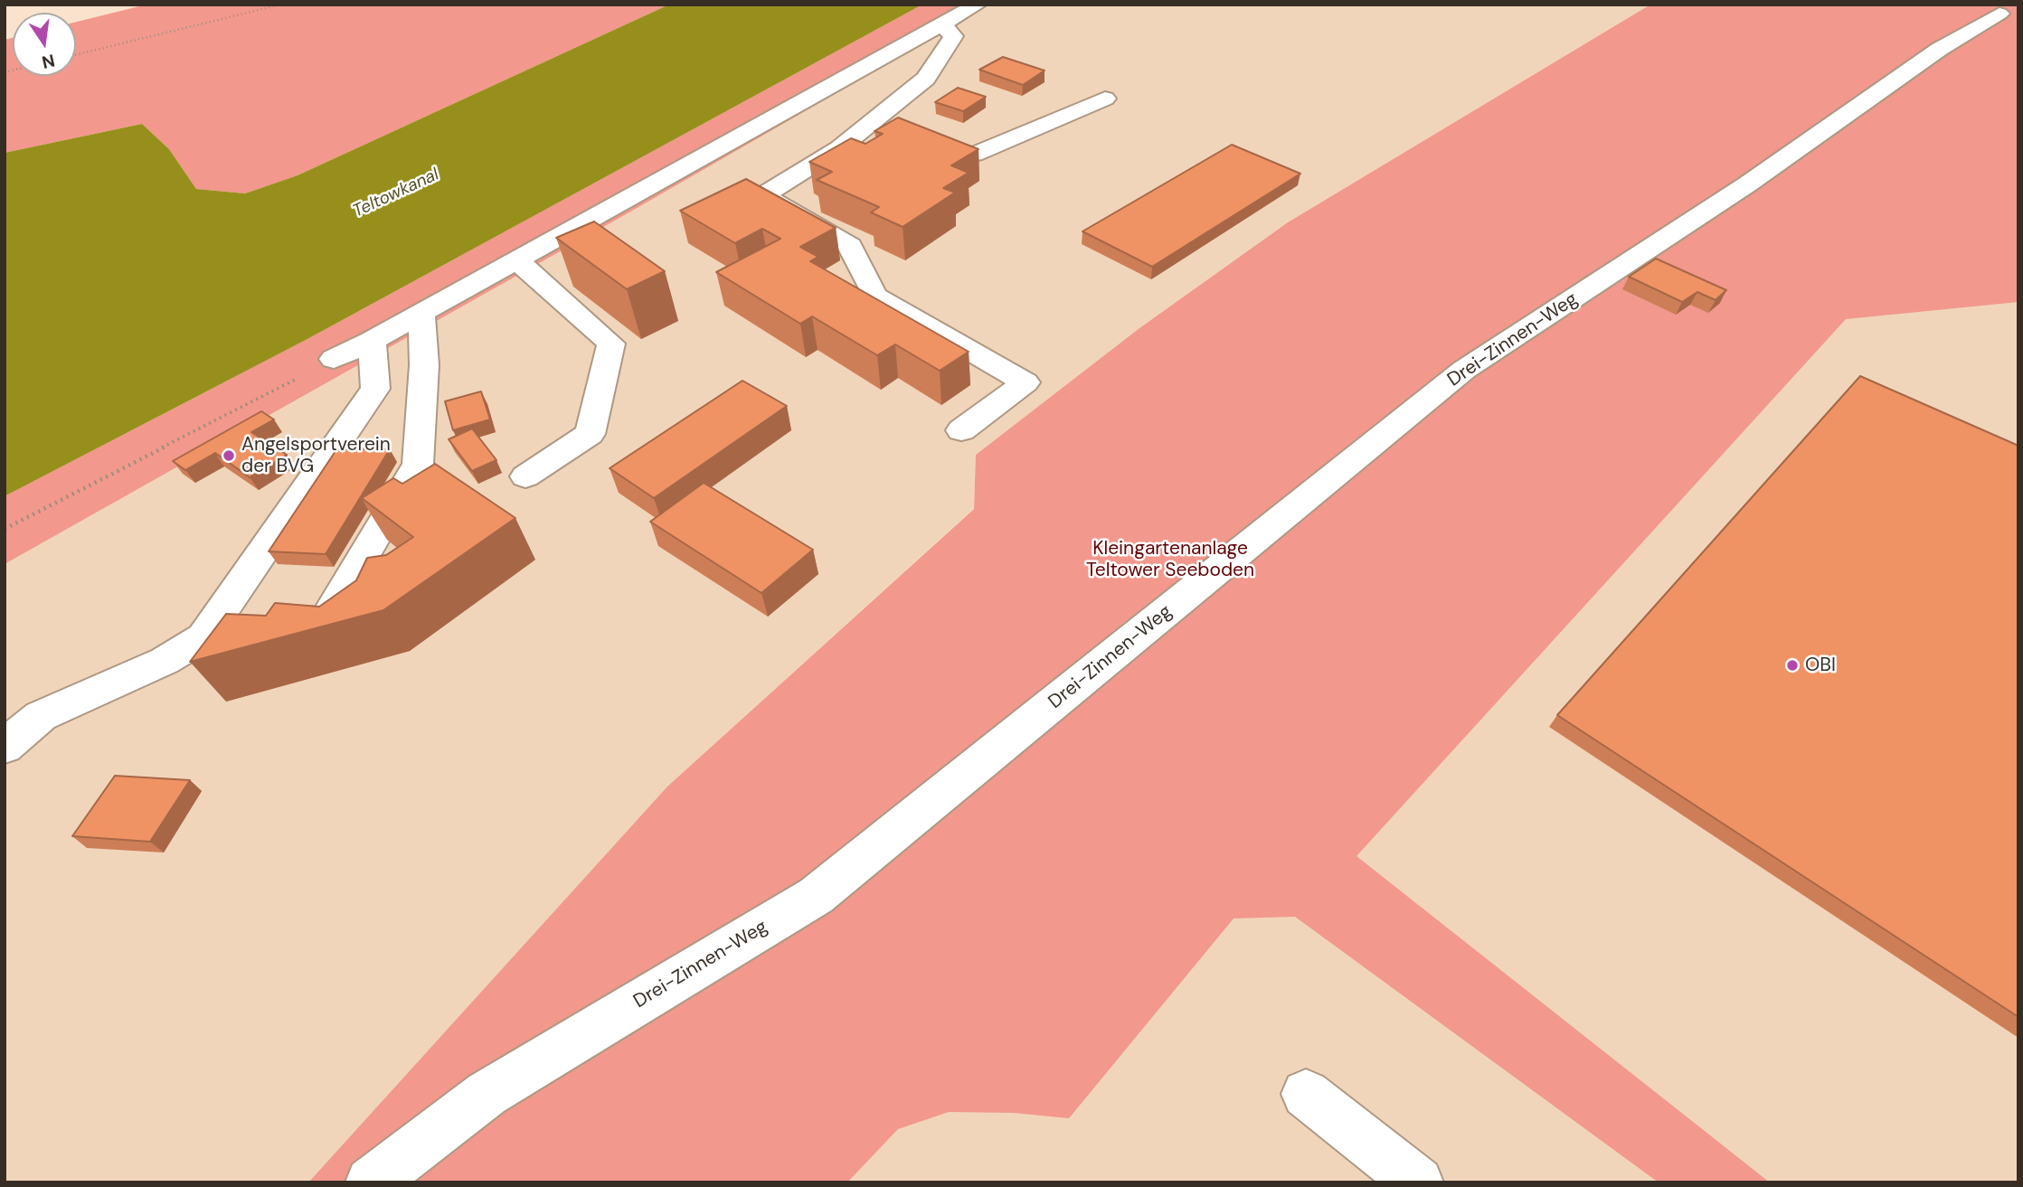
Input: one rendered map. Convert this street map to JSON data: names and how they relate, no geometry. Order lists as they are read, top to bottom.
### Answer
{
  "streets": {
    "lane": ["Drei-Zinnen-Weg"]
  },
  "water": ["Teltowkanal"],
  "parks": ["Kleingartenanlage Teltower Seeboden"],
  "places": ["Angelsportverein der BVG", "OBI"],
  "north": "bottom"
}
